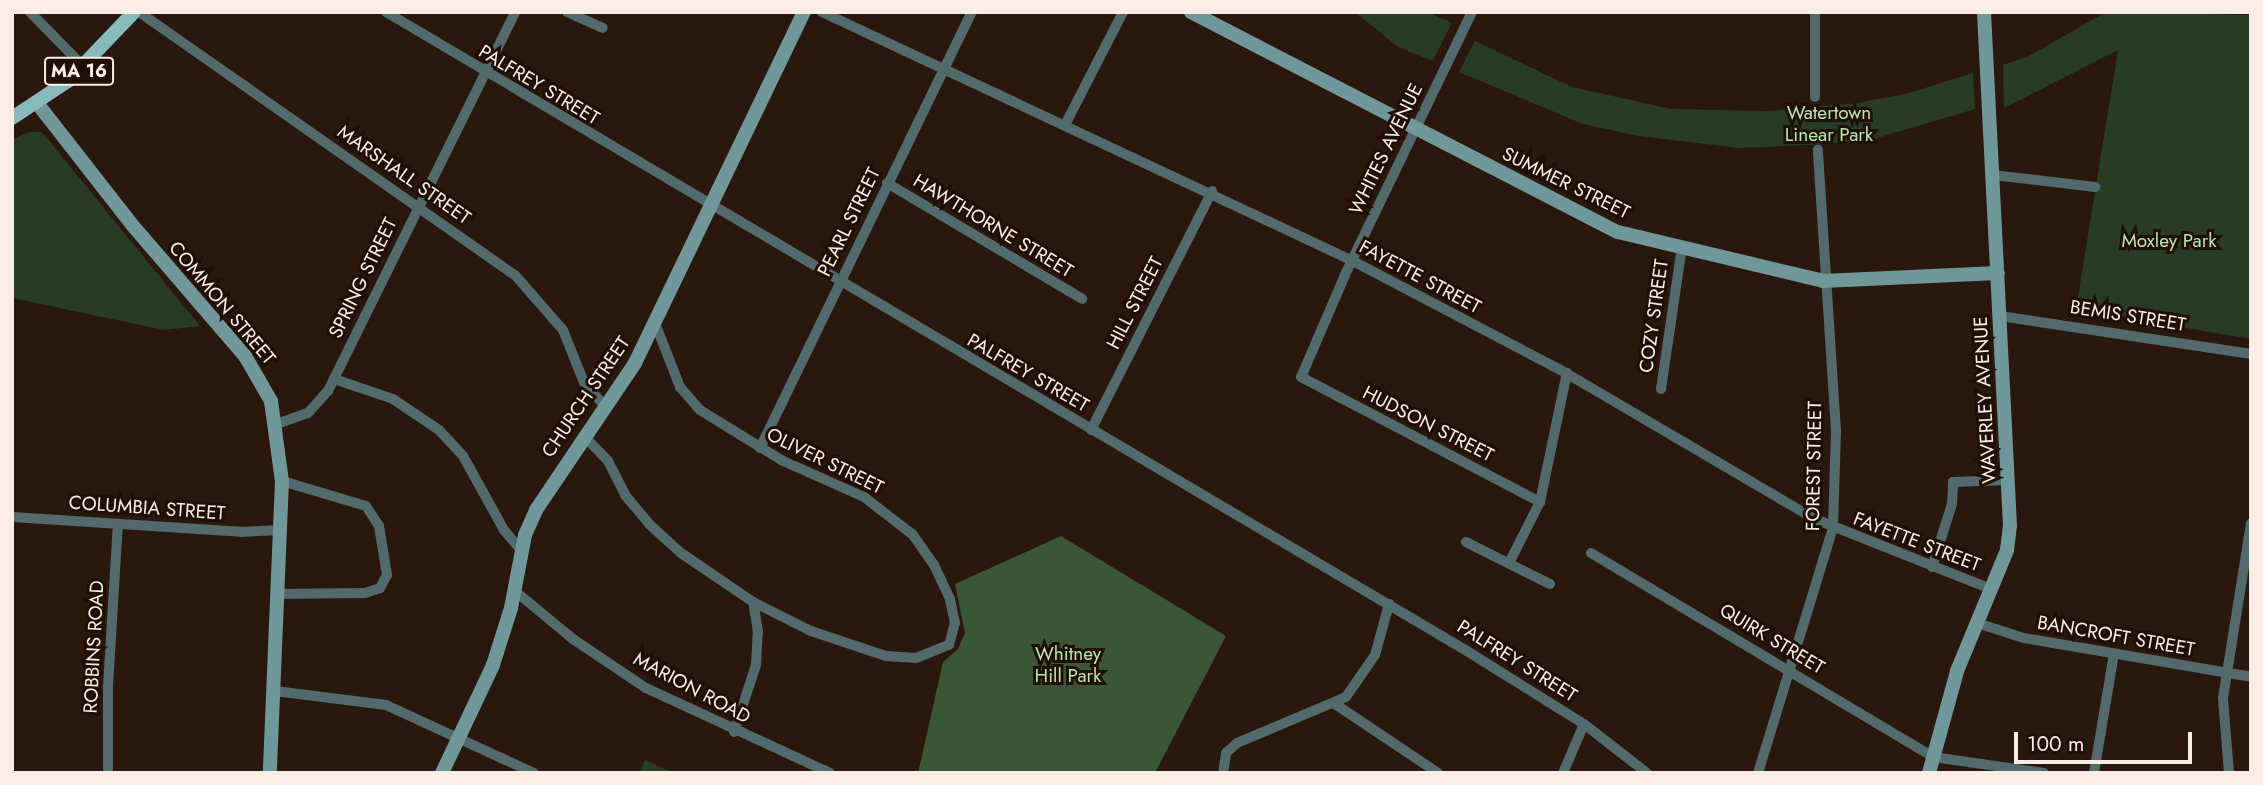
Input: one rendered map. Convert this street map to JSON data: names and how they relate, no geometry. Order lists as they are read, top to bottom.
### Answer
{
  "streets": {
    "main road": ["MA 16"],
    "street": [
      "PALFREY STREET",
      "WHITES AVENUE",
      "MARSHALL STREET",
      "SUMMER STREET",
      "PEARL STREET",
      "HAWTHORNE STREET",
      "FAYETTE STREET",
      "SPRING STREET",
      "COMMON STREET",
      "HILL STREET",
      "COZY STREET",
      "BEMIS STREET",
      "CHURCH STREET",
      "WAVERLEY AVENUE",
      "HUDSON STREET",
      "OLIVER STREET",
      "FOREST STREET",
      "COLUMBIA STREET",
      "BANCROFT STREET",
      "QUIRK STREET",
      "ROBBINS ROAD",
      "MARION ROAD"
    ]
  },
  "crossings": [
    ["MA 16", "MARSHALL STREET"],
    ["MA 16", "COMMON STREET"],
    ["PALFREY STREET", "PEARL STREET"],
    ["PALFREY STREET", "SPRING STREET"],
    ["PALFREY STREET", "HILL STREET"],
    ["PALFREY STREET", "CHURCH STREET"],
    ["WHITES AVENUE", "SUMMER STREET"],
    ["WHITES AVENUE", "FAYETTE STREET"],
    ["WHITES AVENUE", "HUDSON STREET"],
    ["MARSHALL STREET", "SPRING STREET"],
    ["MARSHALL STREET", "CHURCH STREET"],
    ["SUMMER STREET", "COZY STREET"],
    ["SUMMER STREET", "WAVERLEY AVENUE"],
    ["SUMMER STREET", "FOREST STREET"],
    ["PEARL STREET", "HAWTHORNE STREET"],
    ["PEARL STREET", "FAYETTE STREET"],
    ["PEARL STREET", "OLIVER STREET"],
    ["FAYETTE STREET", "HILL STREET"],
    ["FAYETTE STREET", "WAVERLEY AVENUE"],
    ["FAYETTE STREET", "FOREST STREET"],
    ["SPRING STREET", "COMMON STREET"],
    ["COMMON STREET", "COLUMBIA STREET"],
    ["BEMIS STREET", "WAVERLEY AVENUE"],
    ["CHURCH STREET", "OLIVER STREET"],
    ["CHURCH STREET", "MARION ROAD"],
    ["WAVERLEY AVENUE", "BANCROFT STREET"],
    ["WAVERLEY AVENUE", "QUIRK STREET"],
    ["FOREST STREET", "QUIRK STREET"],
    ["COLUMBIA STREET", "ROBBINS ROAD"]
  ],
  "parks": ["Watertown Linear Park", "Moxley Park", "Whitney Hill Park"],
  "scale_bar": "100 m"
}
